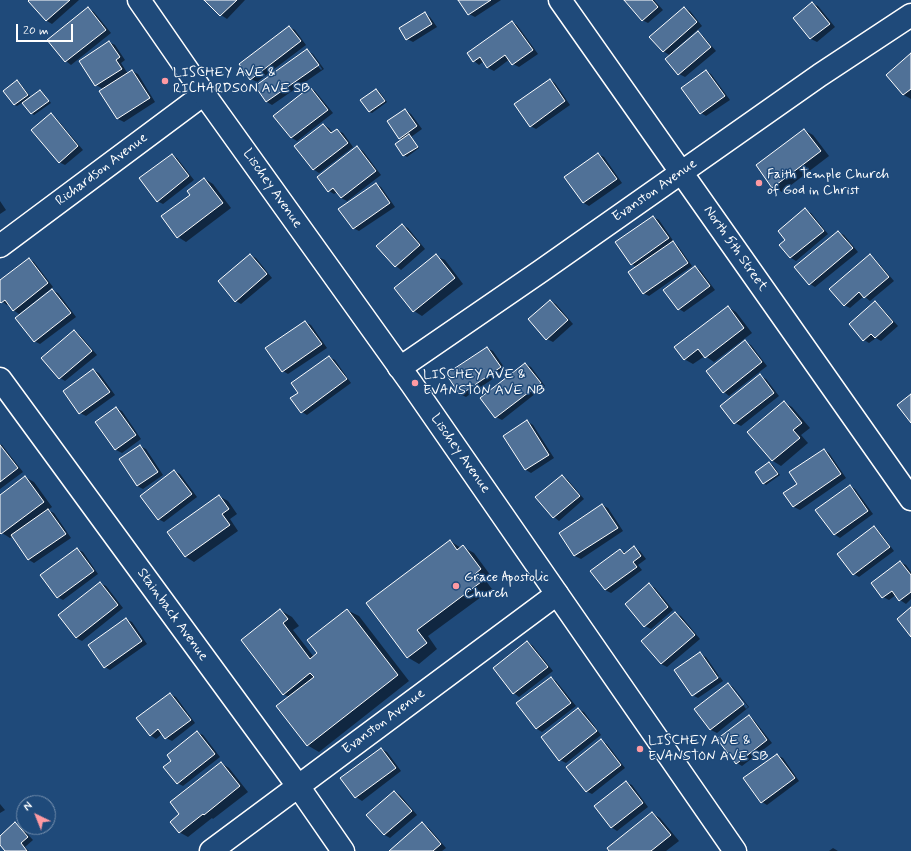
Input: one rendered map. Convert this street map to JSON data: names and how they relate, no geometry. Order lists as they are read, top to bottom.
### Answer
{
  "streets": {
    "street": [
      "Richardson Avenue",
      "Lischey Avenue",
      "Evanston Avenue",
      "North 5th Street",
      "Stainback Avenue"
    ]
  },
  "crossings": [
    ["Richardson Avenue", "Lischey Avenue"],
    ["Lischey Avenue", "Evanston Avenue"],
    ["Evanston Avenue", "North 5th Street"],
    ["Evanston Avenue", "Stainback Avenue"]
  ],
  "places": [
    "LISCHEY AVE & RICHARDSON AVE SB",
    "Faith Temple Church of God in Christ",
    "LISCHEY AVE & EVANSTON AVE NB",
    "Grace Apostolic Church",
    "LISCHEY AVE & EVANSTON AVE SB"
  ],
  "scale_bar": "20 m",
  "north": "top left"
}
